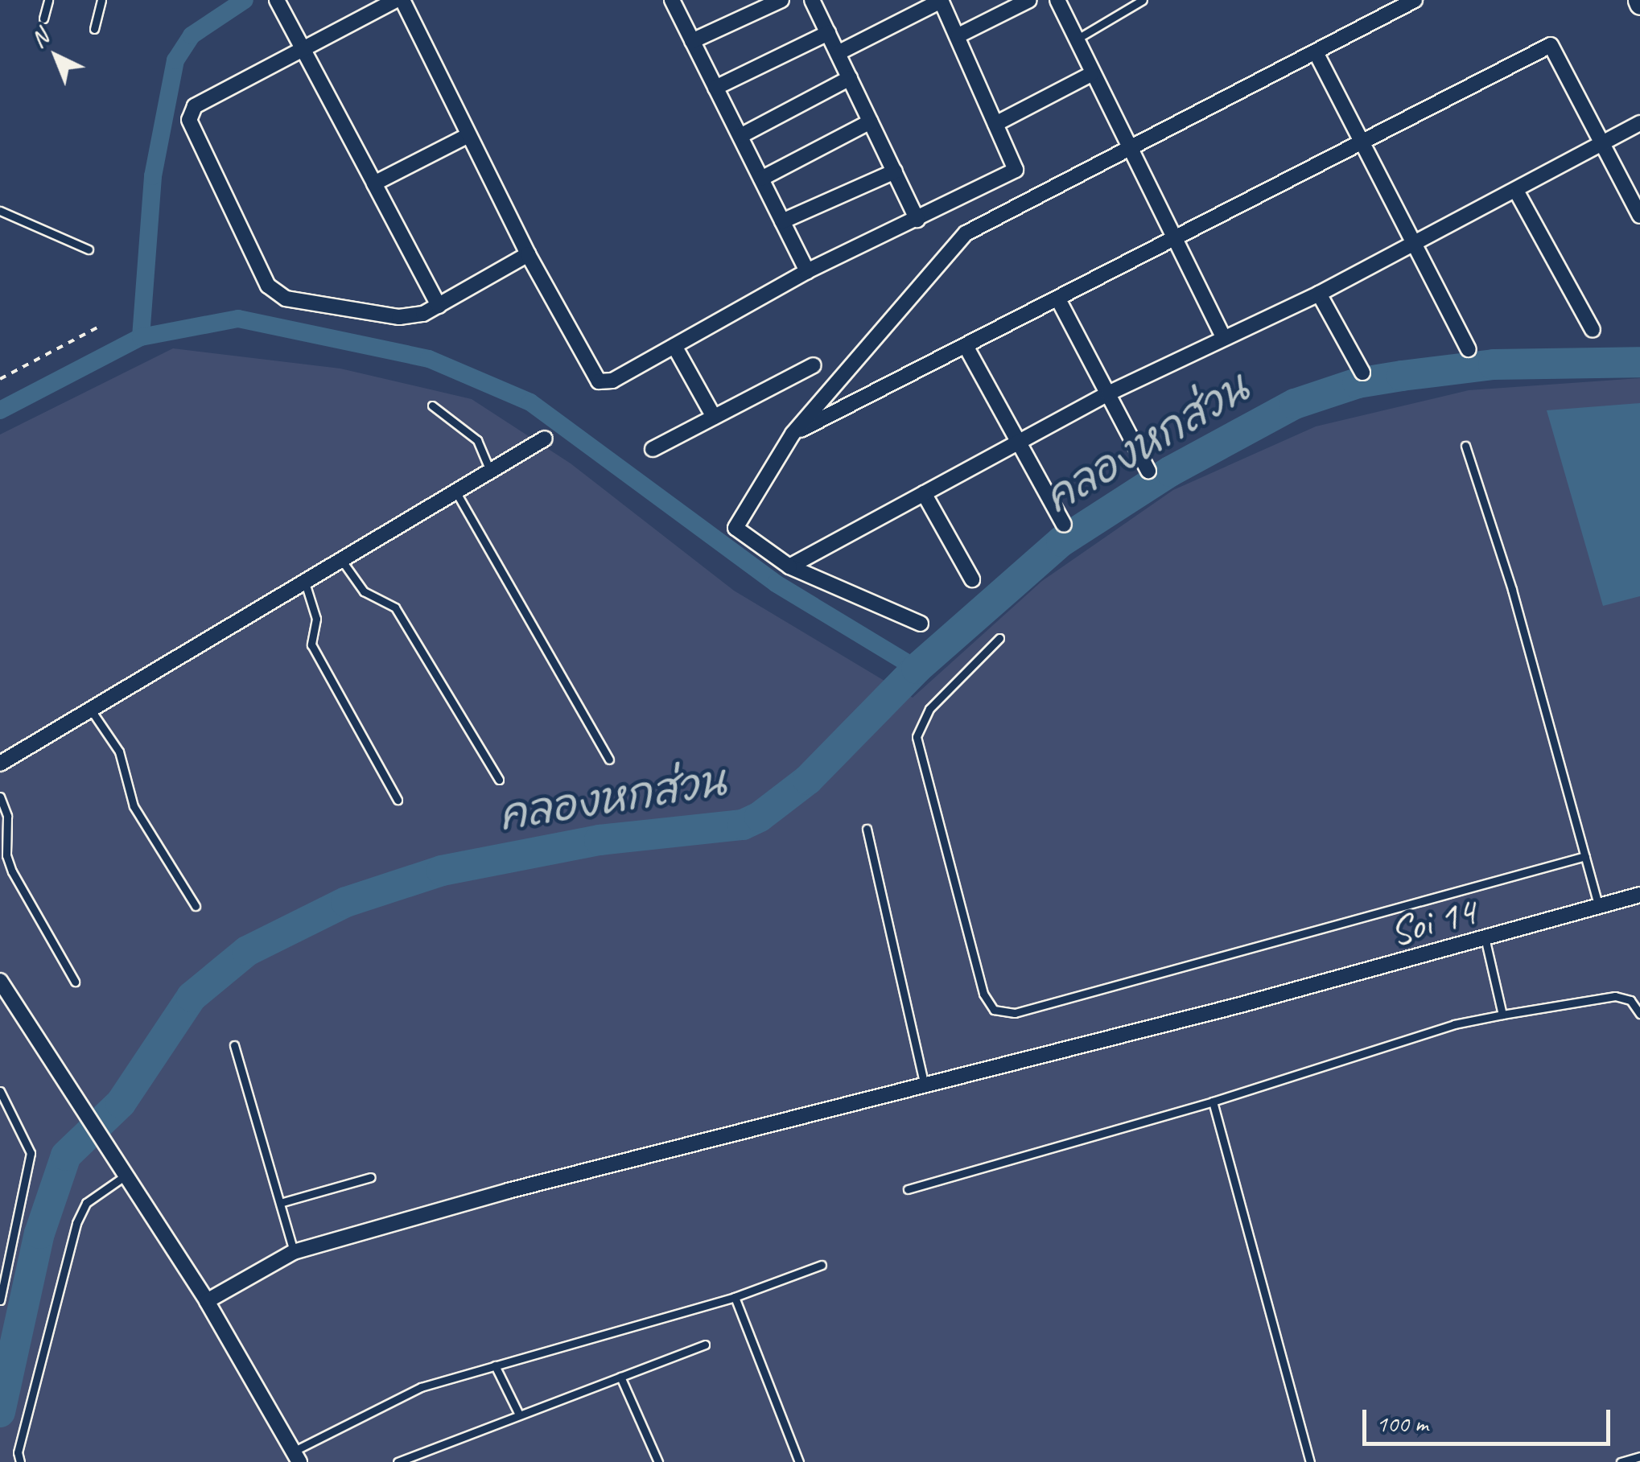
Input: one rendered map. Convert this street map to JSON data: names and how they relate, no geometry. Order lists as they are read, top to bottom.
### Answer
{
  "streets": {
    "street": ["Soi 14"]
  },
  "water": ["คลองหกส่วน"],
  "scale_bar": "100 m",
  "north": "top left"
}
